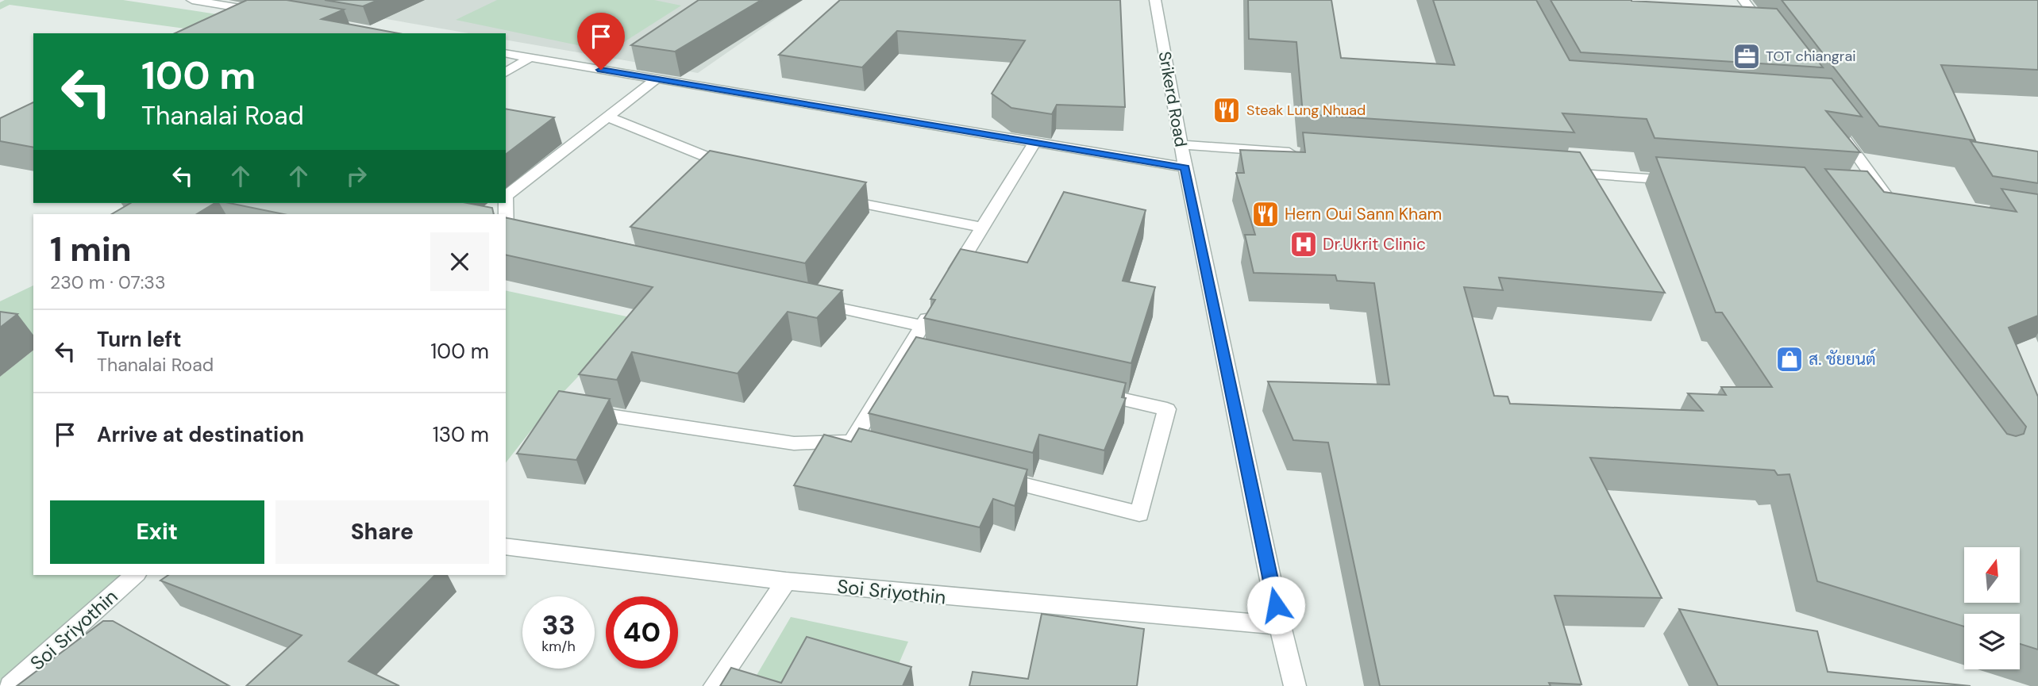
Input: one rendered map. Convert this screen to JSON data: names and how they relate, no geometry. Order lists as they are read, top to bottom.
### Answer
{
  "streets": {
    "street": ["Srikerd Road", "Soi Sriyothin"]
  },
  "crossings": [
    ["Srikerd Road", "Soi Sriyothin"]
  ],
  "places": {
    "office": ["TOT chiangrai"],
    "restaurant": ["Steak Lung Nhuad", "Hern Oui Sann Kham"],
    "hospital": ["Dr.Ukrit Clinic"],
    "shop": ["ส. ชัยยนต์"]
  },
  "north": "top",
  "page": {
    "turn": ["100 m", "Thanalai Road"],
    "heading": ["1 min", "230 m · 07:33"],
    "list": [
      {
        "name": "Turn left",
        "note": "Thanalai Road",
        "value": "100 m"
      },
      {
        "name": "Arrive at destination",
        "value": "130 m"
      }
    ],
    "buttons": ["Exit", "Share"],
    "speed": "33 km/h",
    "limit": "40"
  }
}
